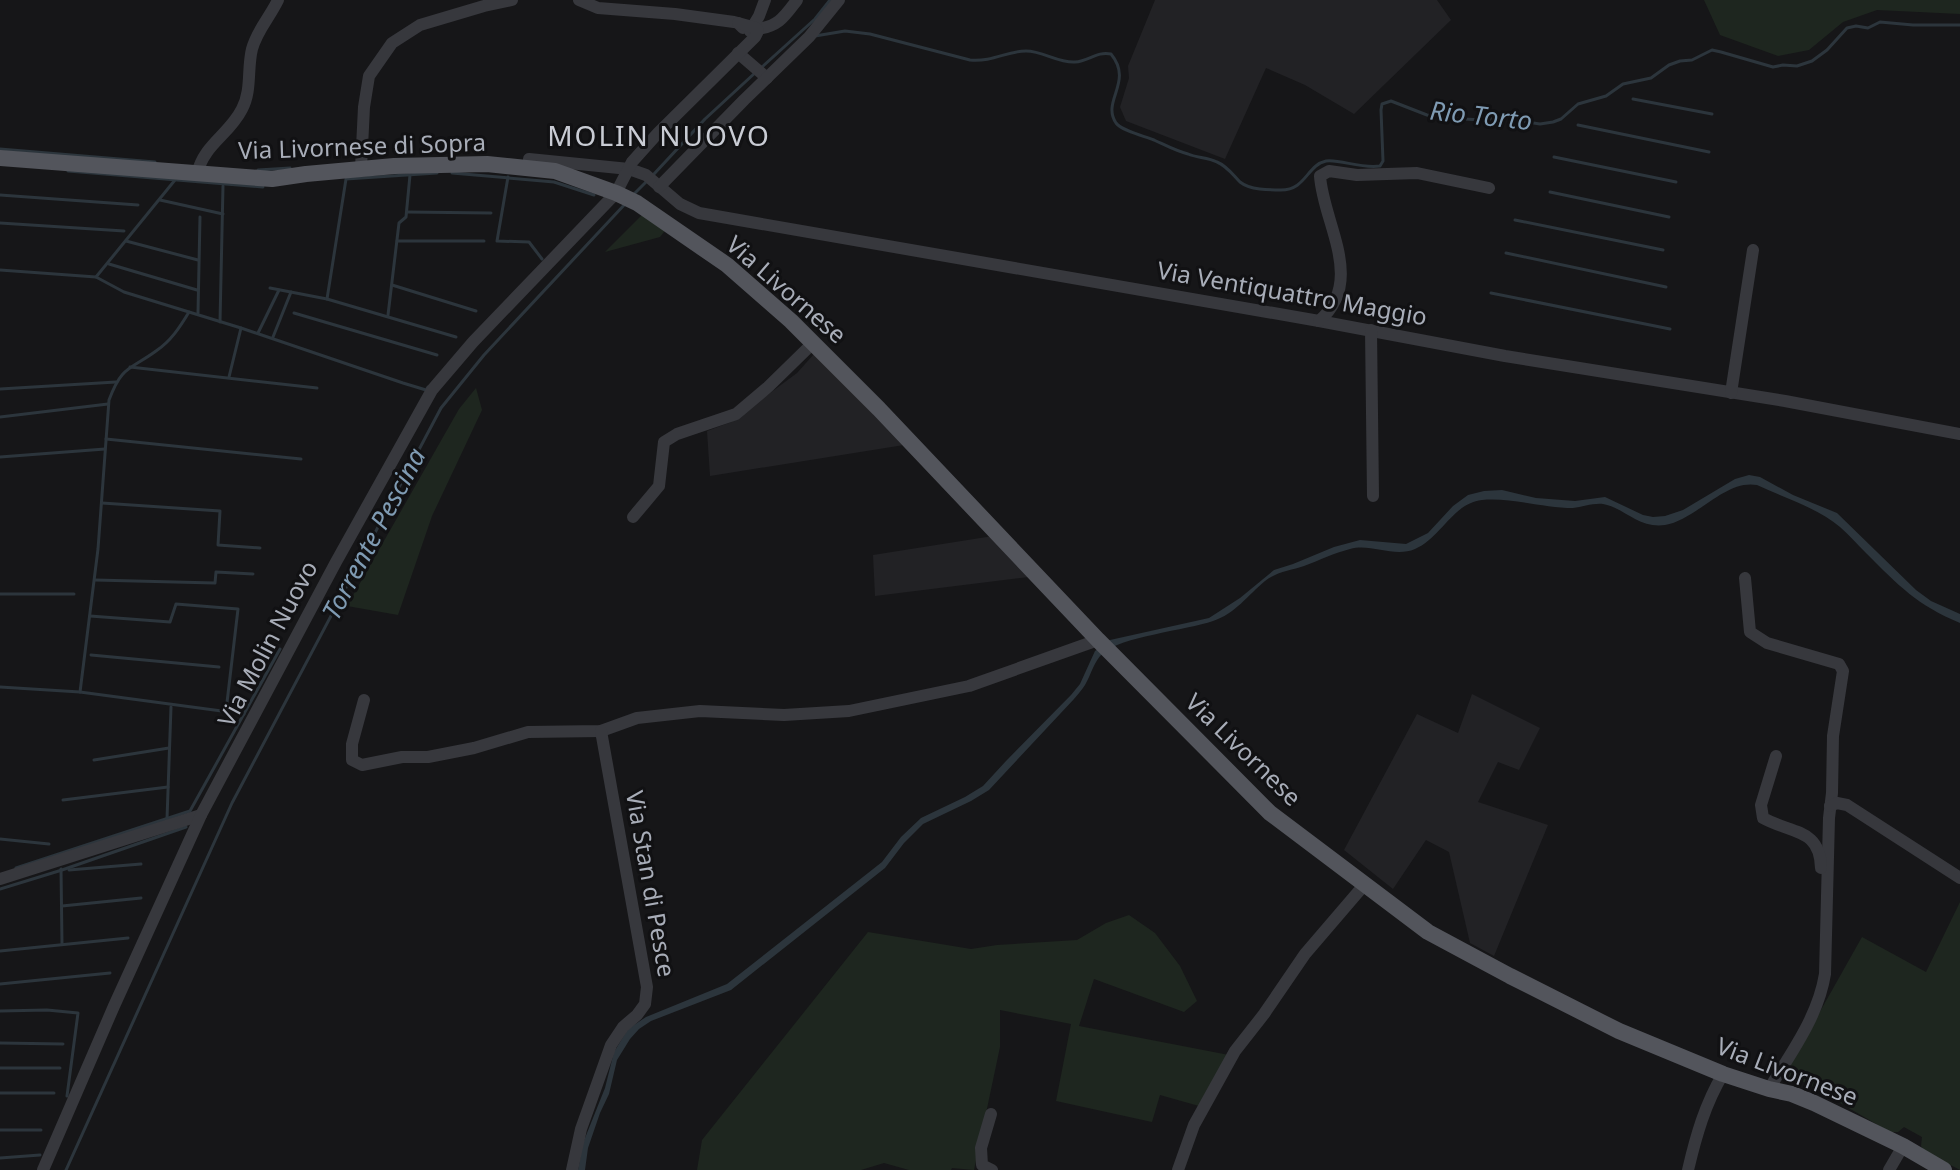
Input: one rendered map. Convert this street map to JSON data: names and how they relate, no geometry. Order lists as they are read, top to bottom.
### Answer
{
  "streets": {
    "main road": ["Via Livornese di Sopra", "Via Livornese"],
    "street": ["Via Ventiquattro Maggio", "Via Molin Nuovo", "Via Stan di Pesce"]
  },
  "crossings": [
    ["Via Livornese di Sopra", "Via Livornese"],
    ["Via Livornese di Sopra", "Via Molin Nuovo"],
    ["Via Livornese", "Via Molin Nuovo"],
    ["Via Ventiquattro Maggio", "Via Molin Nuovo"]
  ],
  "districts": ["MOLIN NUOVO"],
  "water": ["Rio Torto", "Torrente Pescina"]
}
